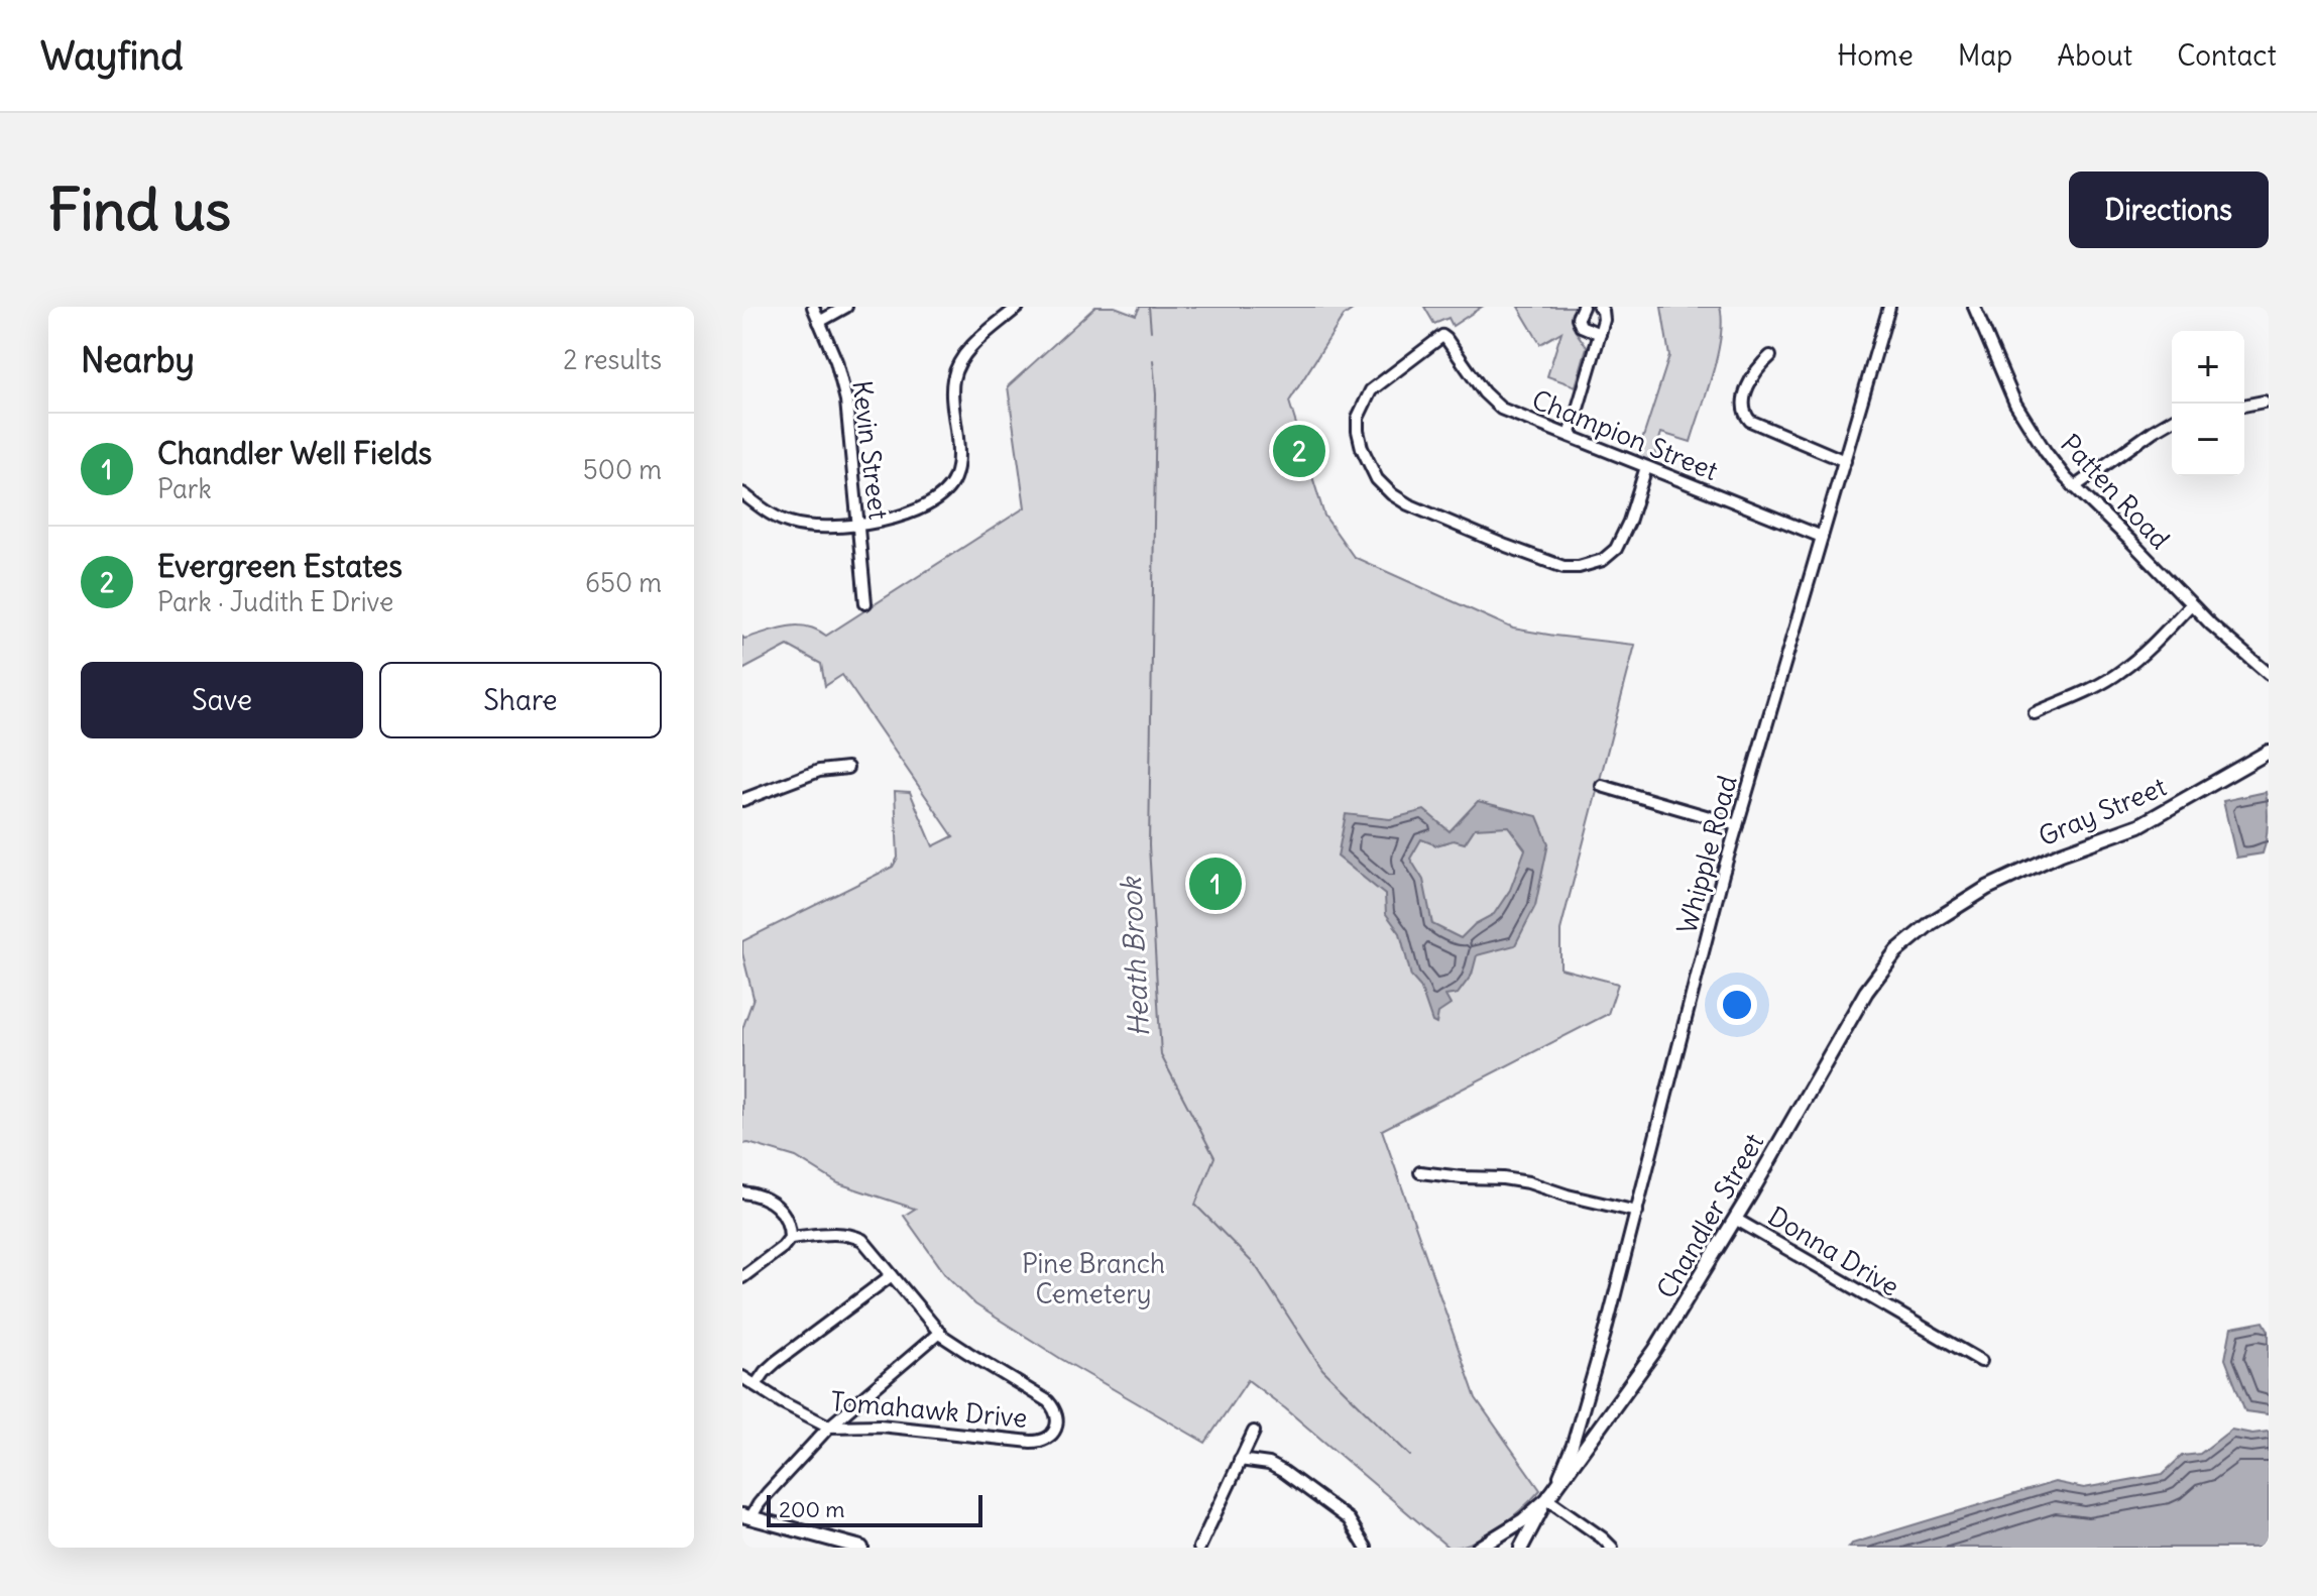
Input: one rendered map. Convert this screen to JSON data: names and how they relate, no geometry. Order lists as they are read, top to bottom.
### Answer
{
  "streets": {
    "main road": ["Gray Street", "Whipple Road", "Chandler Street"],
    "street": [
      "Champion Street",
      "Kevin Street",
      "Patten Road",
      "Donna Drive",
      "Tomahawk Drive"
    ]
  },
  "crossings": [
    ["Champion Street", "Whipple Road"],
    ["Gray Street", "Chandler Street"],
    ["Whipple Road", "Chandler Street"],
    ["Chandler Street", "Donna Drive"]
  ],
  "water": ["Heath Brook"],
  "parks": ["Pine Branch Cemetery"],
  "scale_bar": "200 m",
  "page": {
    "header": "Wayfind",
    "nav": [
      "Home",
      "Map",
      "About",
      "Contact"
    ],
    "buttons": [
      "Directions",
      ["Save", "Share"]
    ],
    "title": "Find us",
    "heading": ["Nearby", "2 results"],
    "map_buttons": ["+", "−"],
    "list": [
      {
        "mark": "1",
        "name": "Chandler Well Fields",
        "note": "Park",
        "value": "500 m"
      },
      {
        "mark": "2",
        "name": "Evergreen Estates",
        "note": "Park · Judith E Drive",
        "value": "650 m"
      }
    ],
    "pins": ["2", "1"],
    "scale": "200 m"
  }
}
